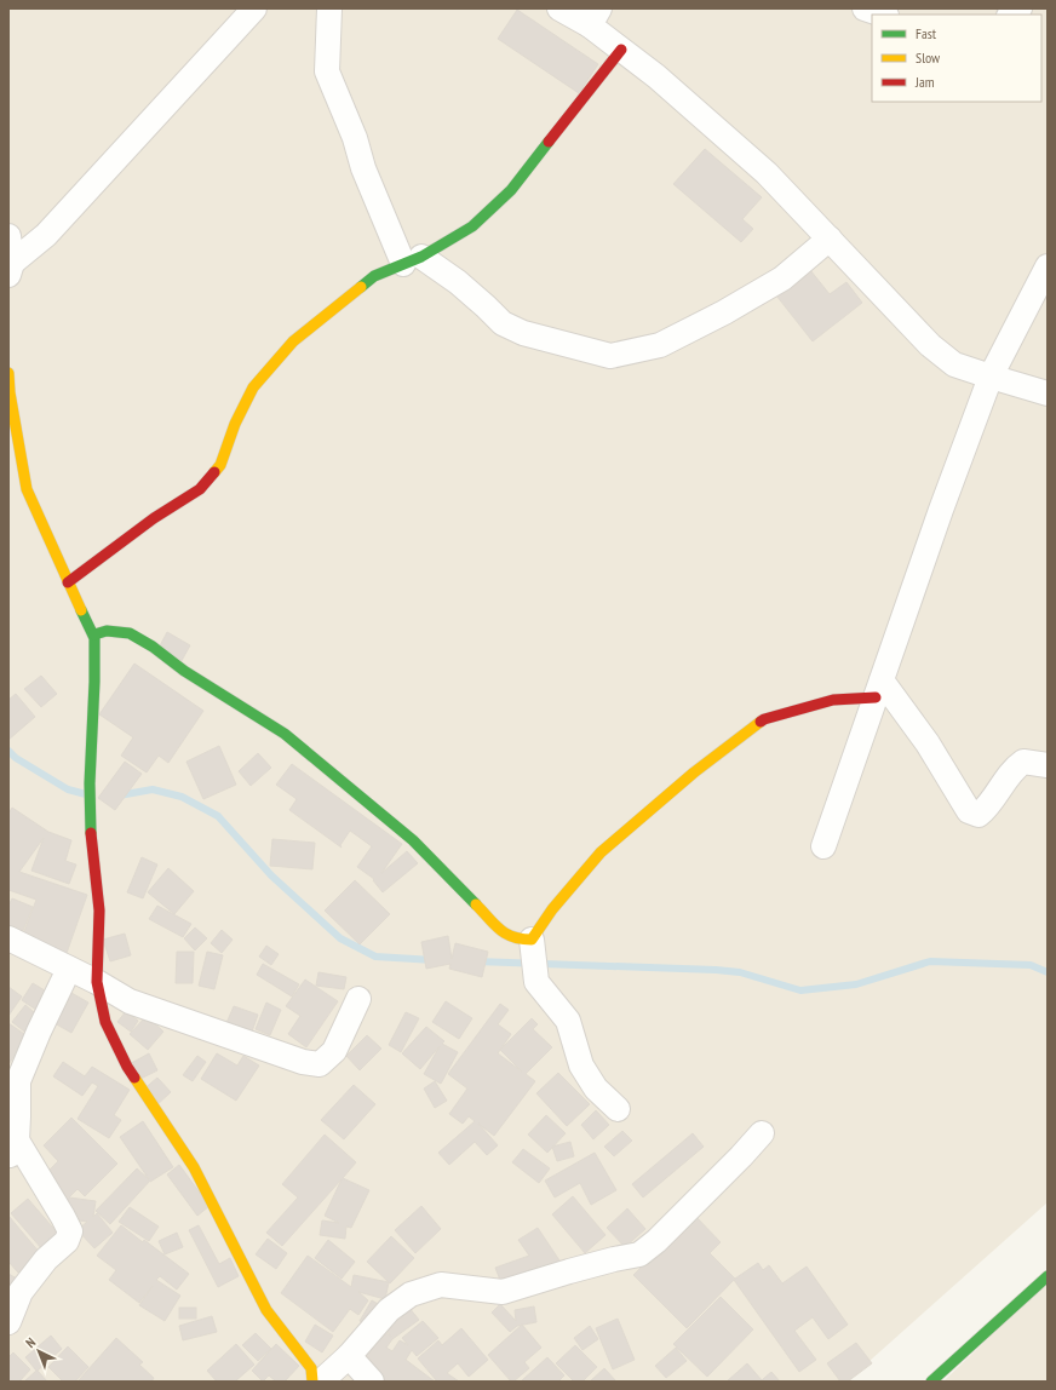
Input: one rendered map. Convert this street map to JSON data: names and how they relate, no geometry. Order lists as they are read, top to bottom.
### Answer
{
  "legend": ["Fast", "Slow", "Jam"],
  "north": "top left"
}
